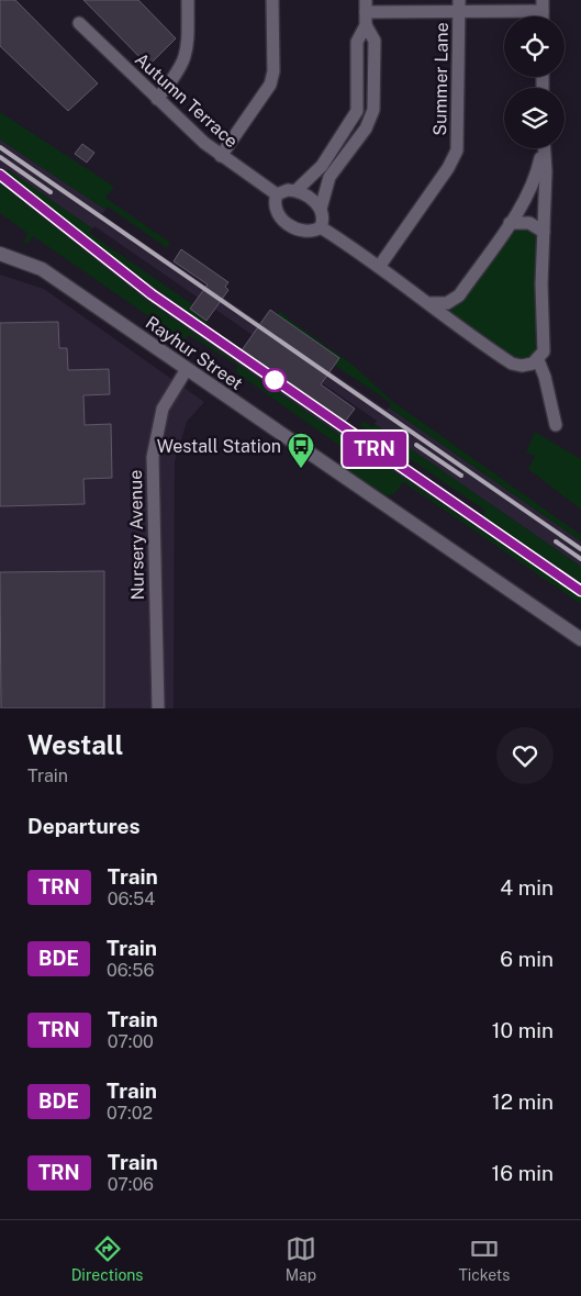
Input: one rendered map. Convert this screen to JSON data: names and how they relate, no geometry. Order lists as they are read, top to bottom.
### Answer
{
  "streets": {
    "main road": ["Rayhur Street"],
    "street": ["Summer Lane", "Autumn Terrace", "Nursery Avenue"]
  },
  "crossings": [
    ["Rayhur Street", "Nursery Avenue"]
  ],
  "places": {
    "bus stop": ["Westall Station"]
  },
  "page": {
    "on_map": "TRN",
    "heading": [
      ["Westall", "Train"],
      "Departures"
    ],
    "list": [
      {
        "mark": "TRN",
        "name": "Train",
        "note": "06:54",
        "value": "4 min"
      },
      {
        "mark": "BDE",
        "name": "Train",
        "note": "06:56",
        "value": "6 min"
      },
      {
        "mark": "TRN",
        "name": "Train",
        "note": "07:00",
        "value": "10 min"
      },
      {
        "mark": "BDE",
        "name": "Train",
        "note": "07:02",
        "value": "12 min"
      },
      {
        "mark": "TRN",
        "name": "Train",
        "note": "07:06",
        "value": "16 min"
      }
    ],
    "tabs": ["Directions", "Map", "Tickets"]
  }
}
